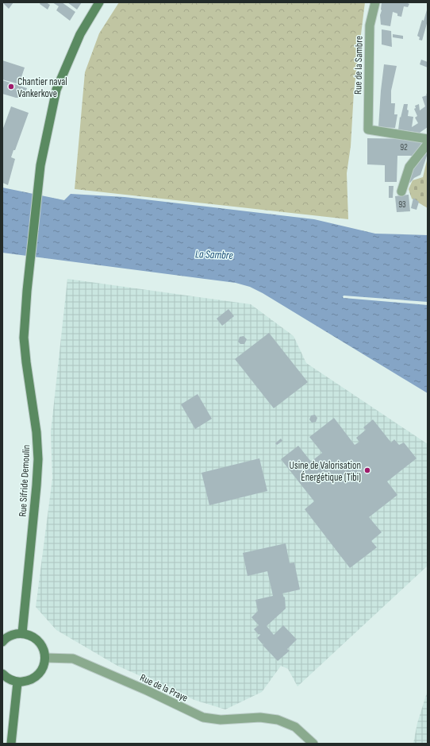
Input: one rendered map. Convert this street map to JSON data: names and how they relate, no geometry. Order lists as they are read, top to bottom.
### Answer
{
  "streets": {
    "main road": ["Rue Sifride Demoulin"],
    "street": ["Rue de la Sambre", "Rue de la Praye"]
  },
  "water": ["La Sambre"],
  "places": ["Chantier naval Vankerkove", "Usine de Valorisation Énergétique (Tibi)"],
  "house_numbers": ["92", "93"]
}
